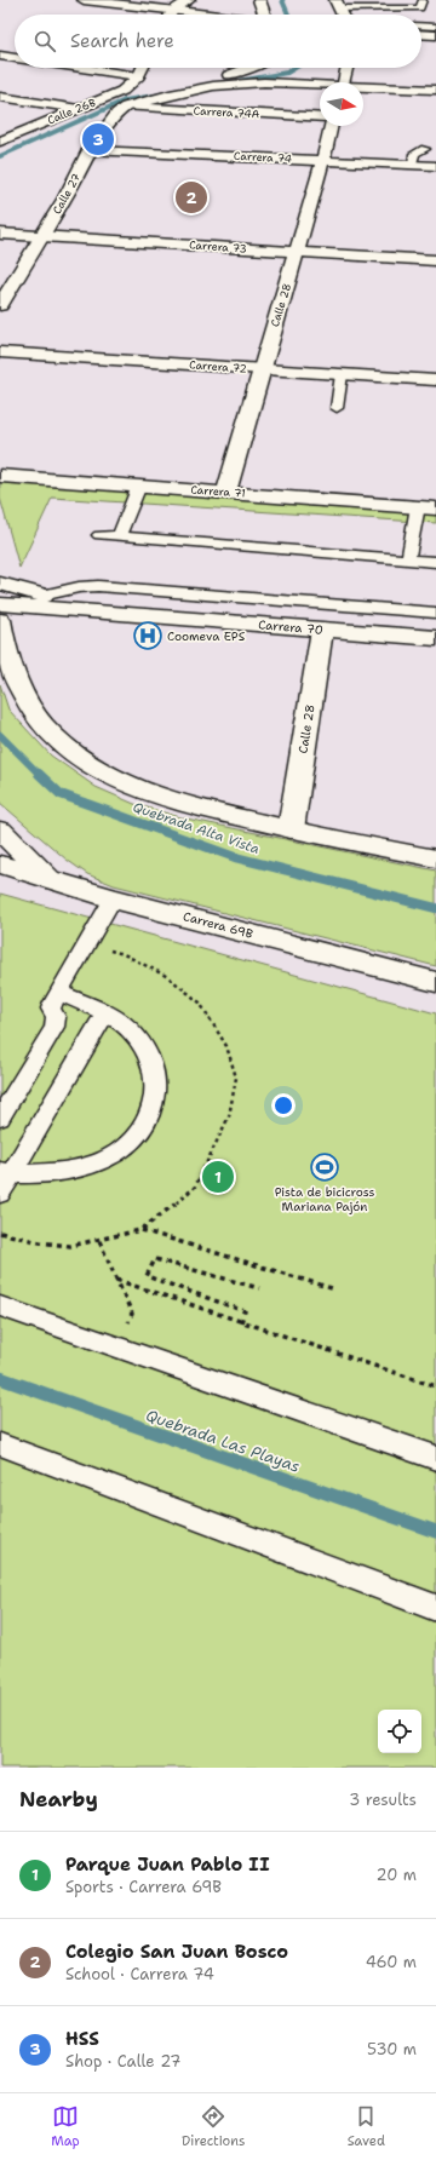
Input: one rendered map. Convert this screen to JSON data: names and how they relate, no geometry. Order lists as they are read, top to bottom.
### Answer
{
  "streets": {
    "street": [
      "Calle 26B",
      "Carrera 74A",
      "Carrera 74",
      "Calle 27",
      "Carrera 73",
      "Calle 28",
      "Carrera 72",
      "Carrera 71",
      "Carrera 70",
      "Carrera 69B"
    ]
  },
  "crossings": [
    ["Carrera 74A", "Calle 27"],
    ["Carrera 74", "Calle 27"],
    ["Carrera 74", "Calle 28"],
    ["Calle 27", "Carrera 73"],
    ["Carrera 73", "Calle 28"],
    ["Calle 28", "Carrera 72"],
    ["Calle 28", "Carrera 71"],
    ["Calle 28", "Carrera 70"]
  ],
  "water": ["Quebrada Alta Vista", "Quebrada Las Playas"],
  "places": {
    "hospital": ["Coomeva EPS"],
    "sports": ["Pista de bicicross Mariana Pajón"]
  },
  "north": "right",
  "page": {
    "search": "Search here",
    "pins": ["3", "2", "1"],
    "heading": ["Nearby", "3 results"],
    "list": [
      {
        "mark": "1",
        "name": "Parque Juan Pablo II",
        "note": "Sports · Carrera 69B",
        "value": "20 m"
      },
      {
        "mark": "2",
        "name": "Colegio San Juan Bosco",
        "note": "School · Carrera 74",
        "value": "460 m"
      },
      {
        "mark": "3",
        "name": "HSS",
        "note": "Shop · Calle 27",
        "value": "530 m"
      }
    ],
    "nav": ["Map", "Directions", "Saved"]
  }
}
